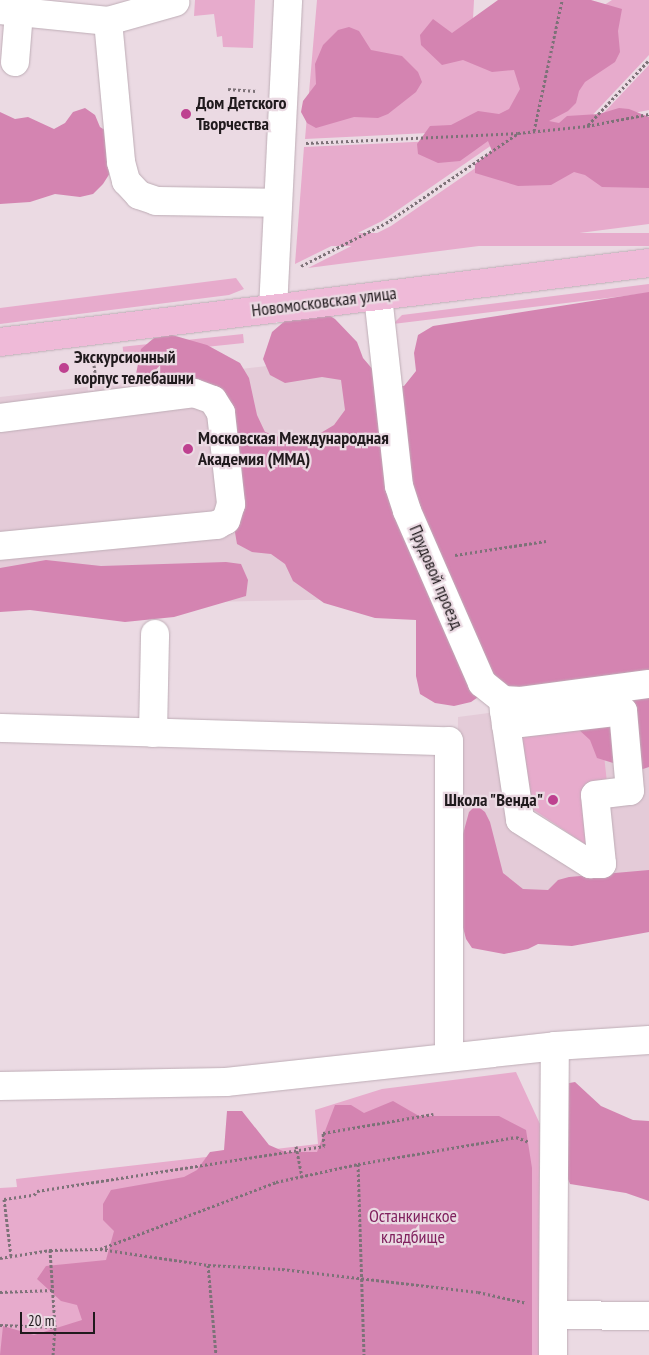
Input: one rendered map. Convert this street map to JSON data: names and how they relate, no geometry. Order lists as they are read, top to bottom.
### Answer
{
  "streets": {
    "main road": ["Новомосковская улица"],
    "street": ["Прудовой проезд"]
  },
  "crossings": [
    ["Новомосковская улица", "Прудовой проезд"]
  ],
  "parks": ["Останкинское кладбище"],
  "places": [
    "Дом Детского Творчества",
    "Экскурсионный корпус телебашни",
    "Московская Международная Академия (ММА)",
    "Школа \"Венда\""
  ],
  "scale_bar": "20 m"
}
